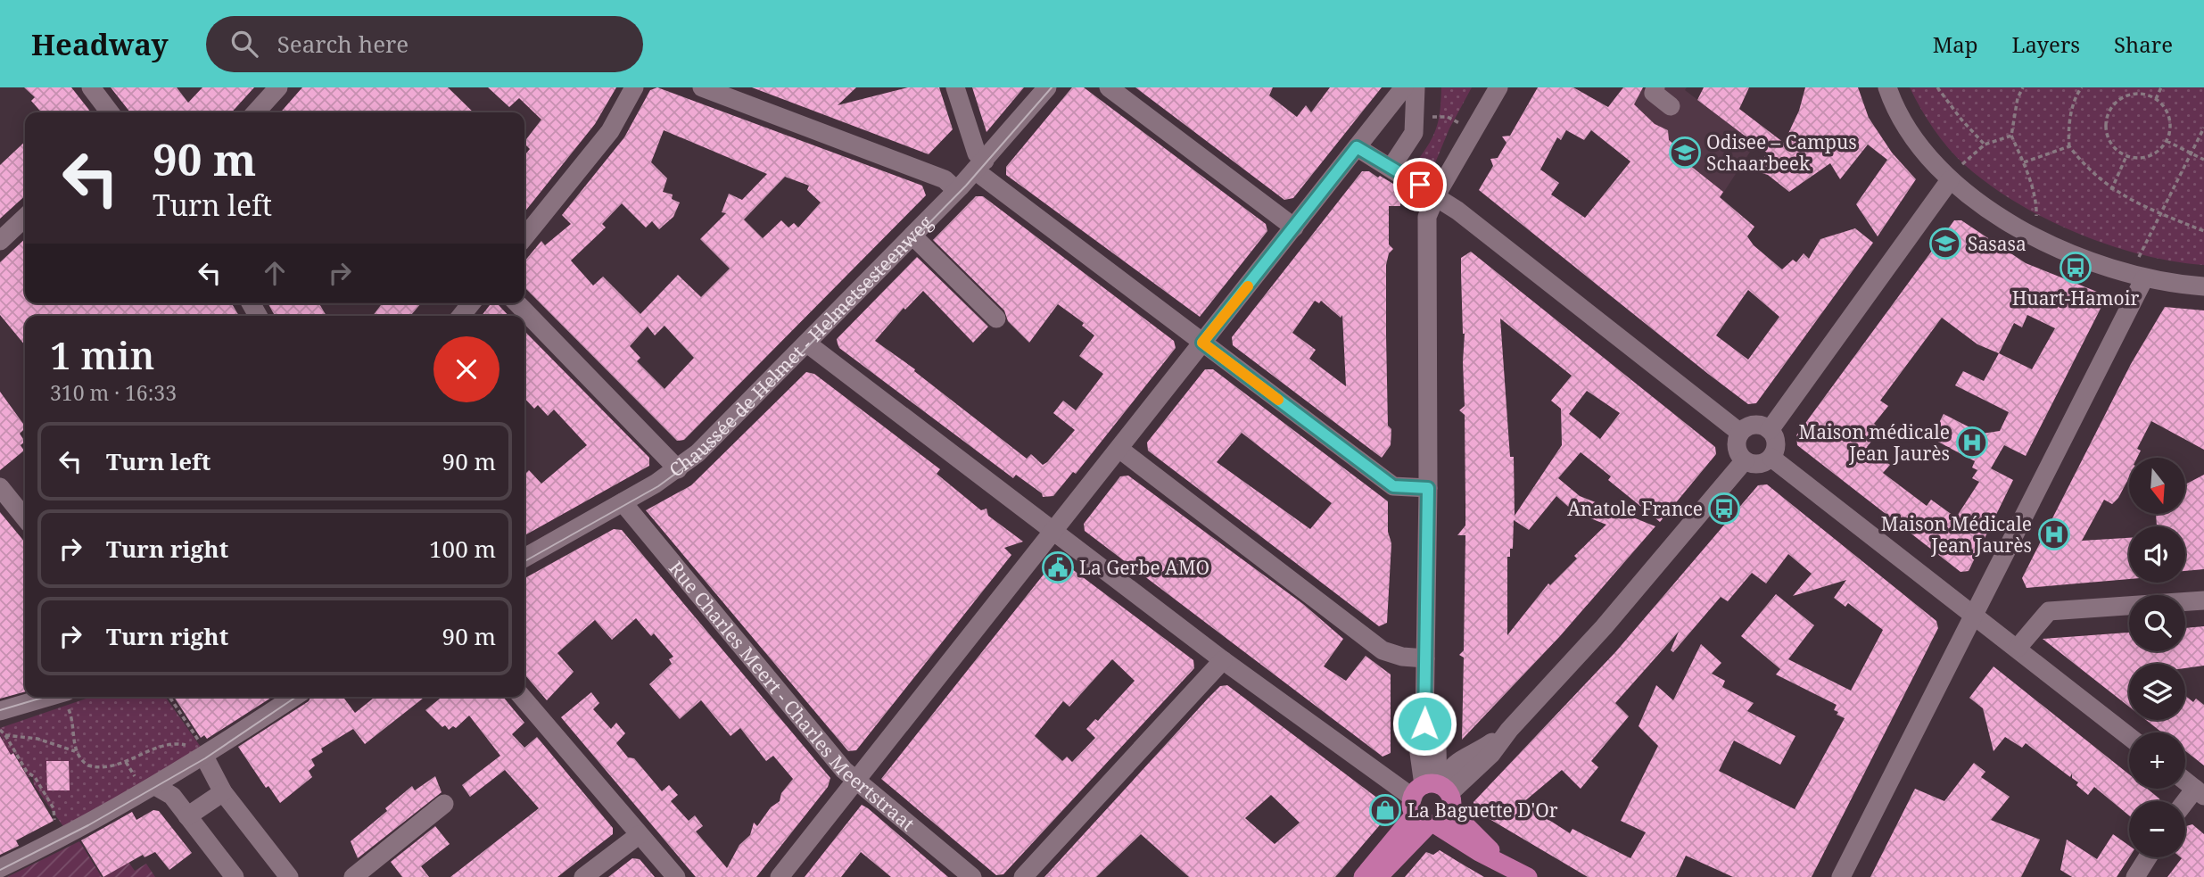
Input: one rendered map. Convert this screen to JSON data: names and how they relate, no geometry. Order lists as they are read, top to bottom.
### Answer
{
  "streets": {
    "street": ["Chaussée de Helmet - Helmetsesteenweg", "Rue Charles Meert - Charles Meertstraat"]
  },
  "crossings": [
    ["Chaussée de Helmet - Helmetsesteenweg", "Rue Charles Meert - Charles Meertstraat"]
  ],
  "places": {
    "school or university": ["Odisee – Campus Schaarbeek", "Sasasa"],
    "bus stop": ["Huart-Hamoir", "Anatole France"],
    "hospital": ["Maison médicale Jean Jaurès", "Maison Médicale Jean Jaurès"],
    "public building": ["La Gerbe AMO"],
    "shop": ["La Baguette D'Or"]
  },
  "north": "bottom",
  "page": {
    "header": "Headway",
    "search": "Search here",
    "nav": ["Map", "Layers", "Share"],
    "turn": ["90 m", "Turn left"],
    "heading": ["1 min", "310 m · 16:33"],
    "list": [
      {
        "name": "Turn left",
        "value": "90 m"
      },
      {
        "name": "Turn right",
        "value": "100 m"
      },
      {
        "name": "Turn right",
        "value": "90 m"
      }
    ],
    "map_buttons": ["+", "−"]
  }
}
